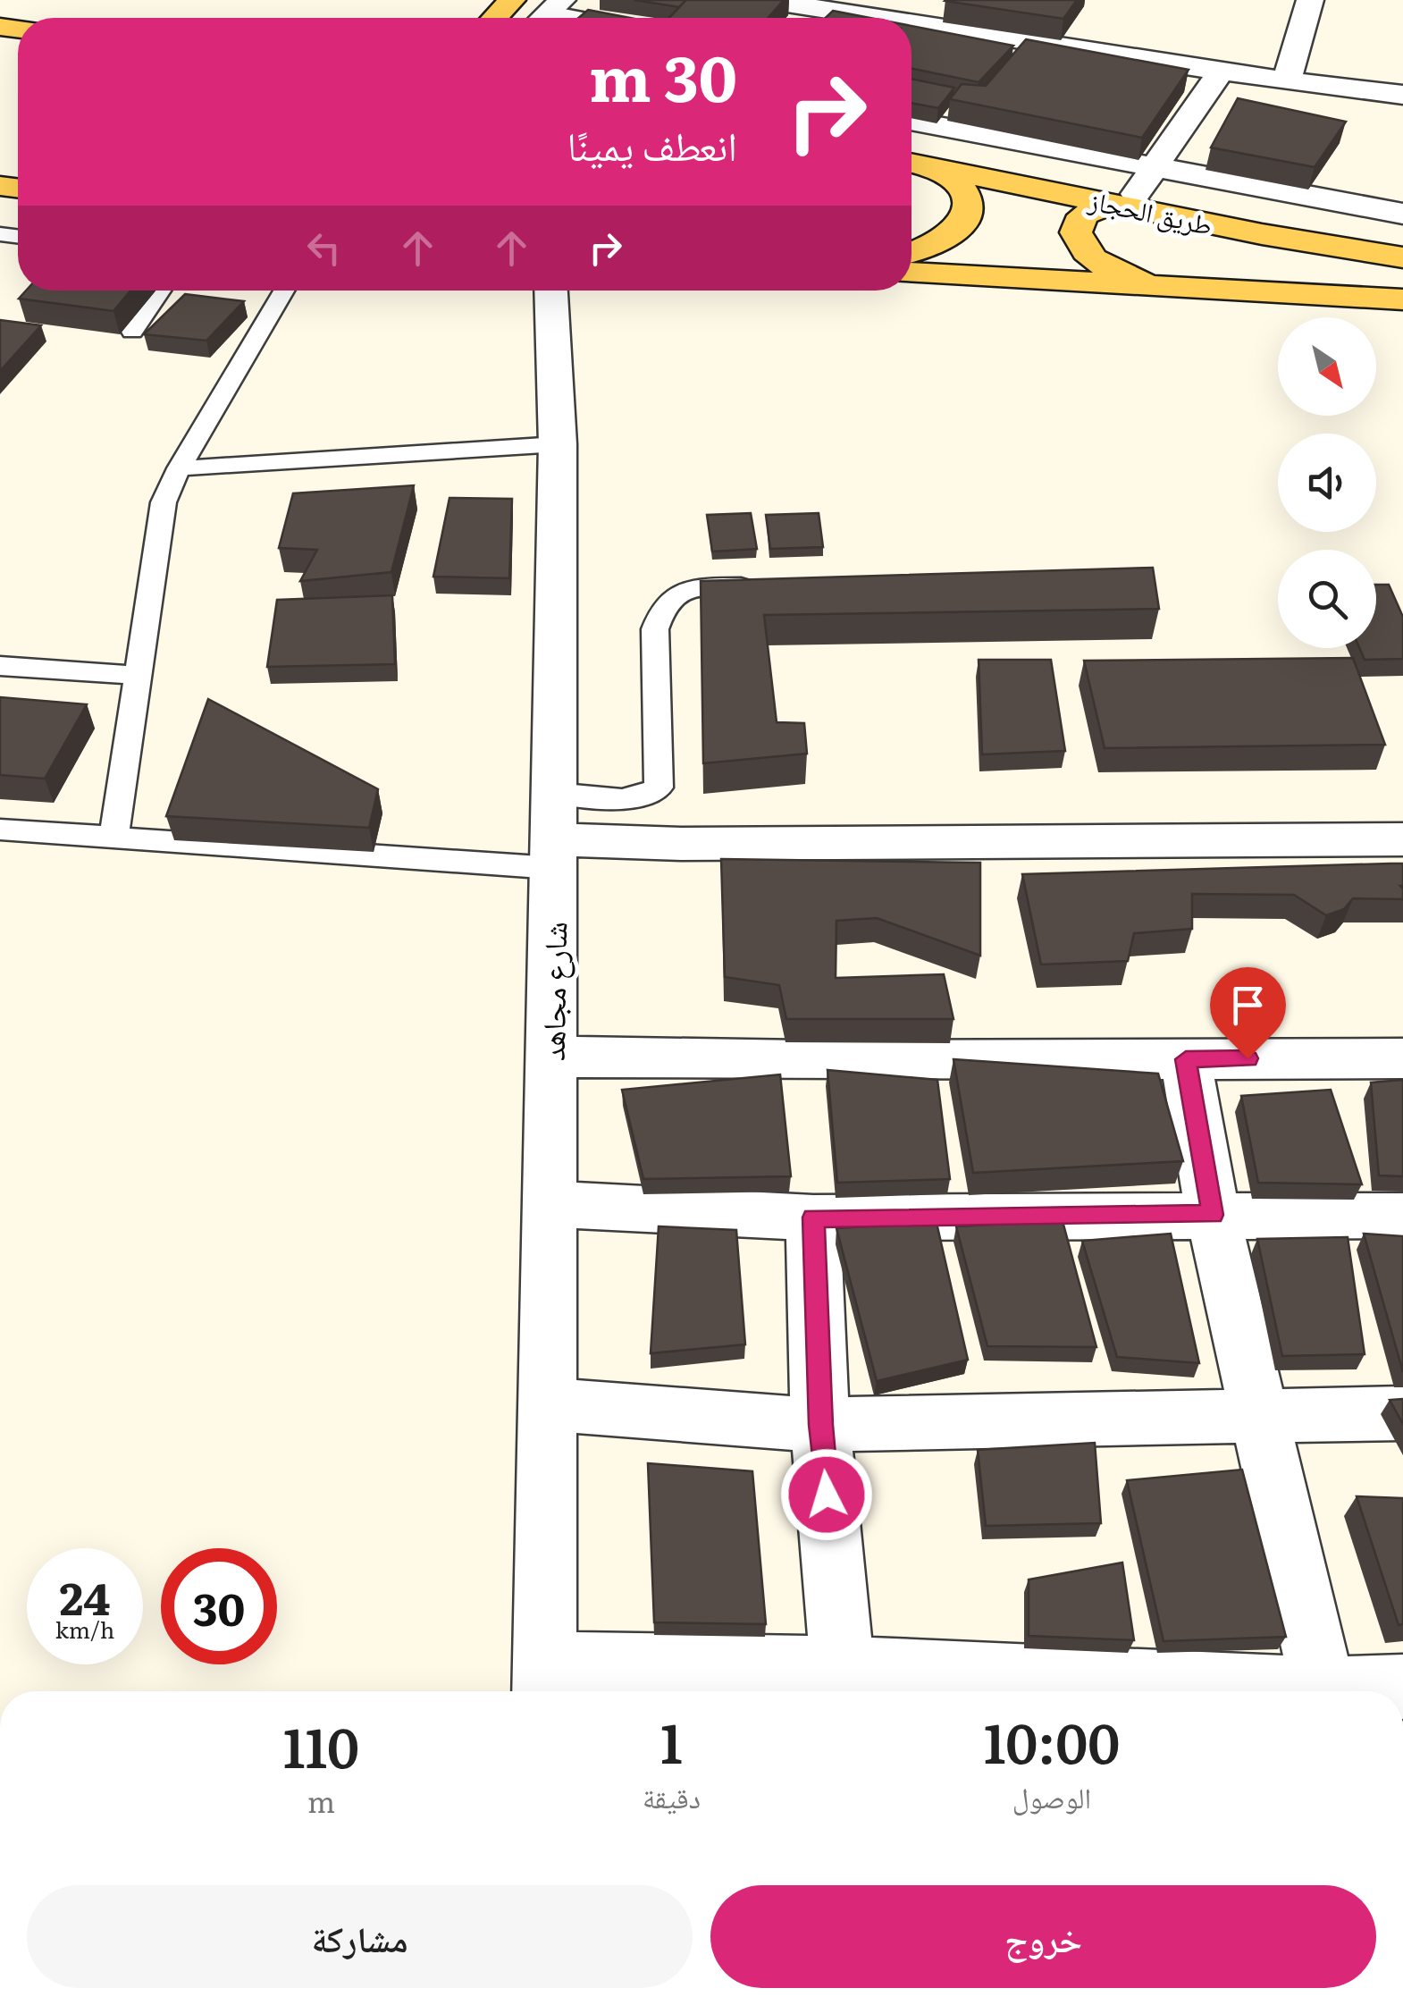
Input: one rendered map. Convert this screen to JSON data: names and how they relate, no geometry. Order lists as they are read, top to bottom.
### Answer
{
  "streets": {
    "main road": ["طريق الحجاز"],
    "street": ["شارع مجاهد"]
  },
  "north": "bottom right",
  "page": {
    "turn": ["30 m", "انعطف يمينًا"],
    "speed": "24 km/h",
    "limit": "30",
    "eta": [
      "10:00",
      "الوصول",
      "1",
      "دقيقة",
      "110",
      "m"
    ],
    "buttons": ["خروج", "مشاركة"]
  }
}
